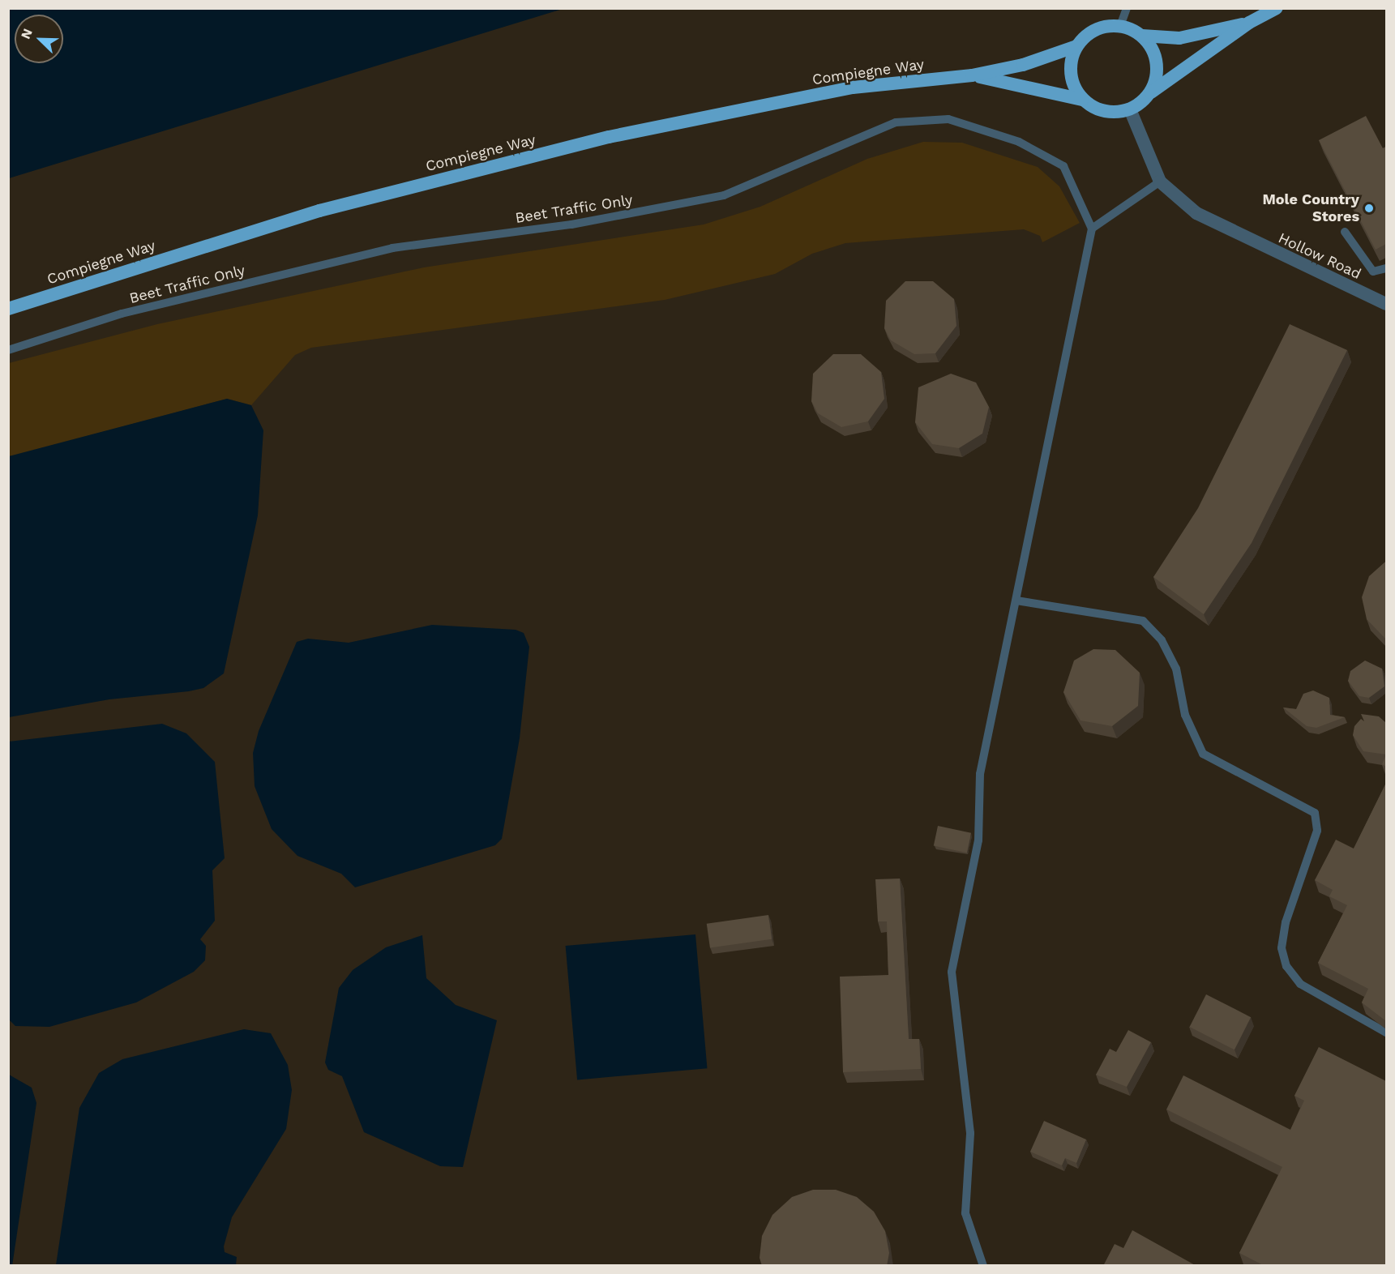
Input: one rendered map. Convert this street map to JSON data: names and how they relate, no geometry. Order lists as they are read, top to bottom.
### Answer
{
  "streets": {
    "highway": ["Compiegne Way"],
    "street": ["Hollow Road"],
    "lane": ["Beet Traffic Only"]
  },
  "crossings": [
    ["Compiegne Way", "Hollow Road"]
  ],
  "places": ["Mole Country Stores"],
  "north": "top left"
}
